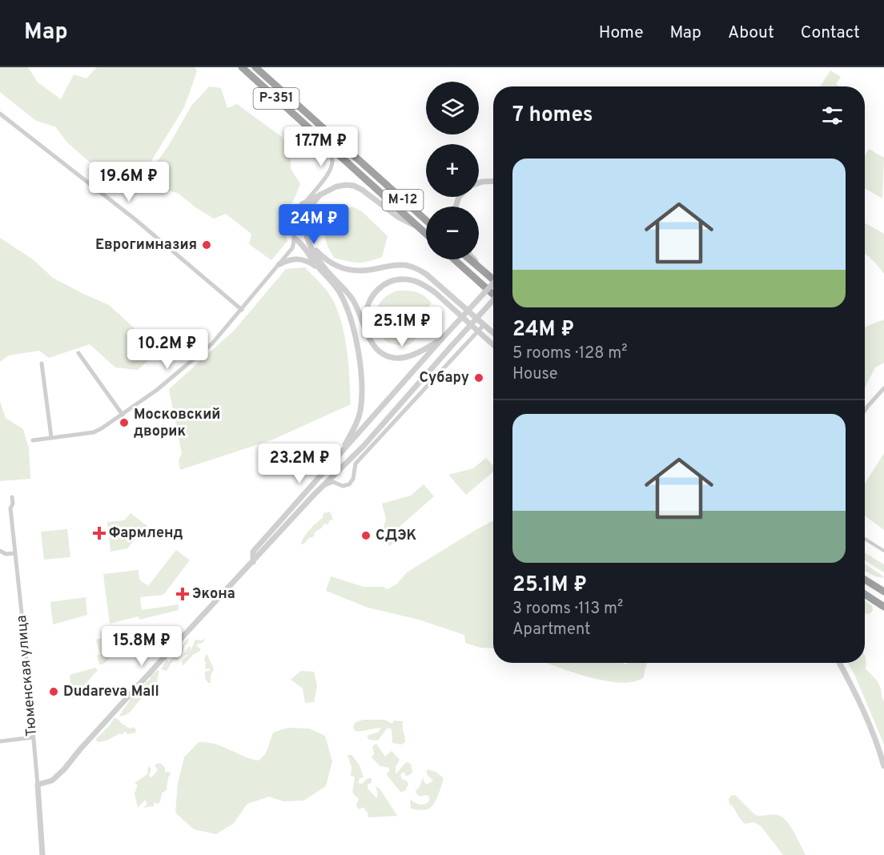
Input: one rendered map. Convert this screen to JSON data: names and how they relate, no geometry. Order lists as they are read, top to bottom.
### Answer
{
  "streets": {
    "highway": ["Р-351", "М-12"],
    "street": ["Тюменская улица"]
  },
  "crossings": [
    ["Р-351", "М-12"]
  ],
  "places": {
    "other": [
      "Еврогимназия",
      "Субару",
      "Московский дворик",
      "СДЭК",
      "Dudareva Mall"
    ],
    "health": ["Фармленд", "Экона"]
  },
  "page": {
    "header": "Map",
    "nav": [
      "Home",
      "Map",
      "About",
      "Contact"
    ],
    "map_buttons": ["+", "−"],
    "heading": "7 homes",
    "price": [
      "17.7M ₽",
      "19.6M ₽",
      "24M ₽",
      "25.1M ₽",
      "10.2M ₽",
      "23.2M ₽",
      "15.8M ₽"
    ],
    "list": [
      {
        "name": "24M ₽",
        "note": "5 rooms · 128 m² · House"
      },
      {
        "name": "25.1M ₽",
        "note": "3 rooms · 113 m² · Apartment"
      }
    ]
  }
}
